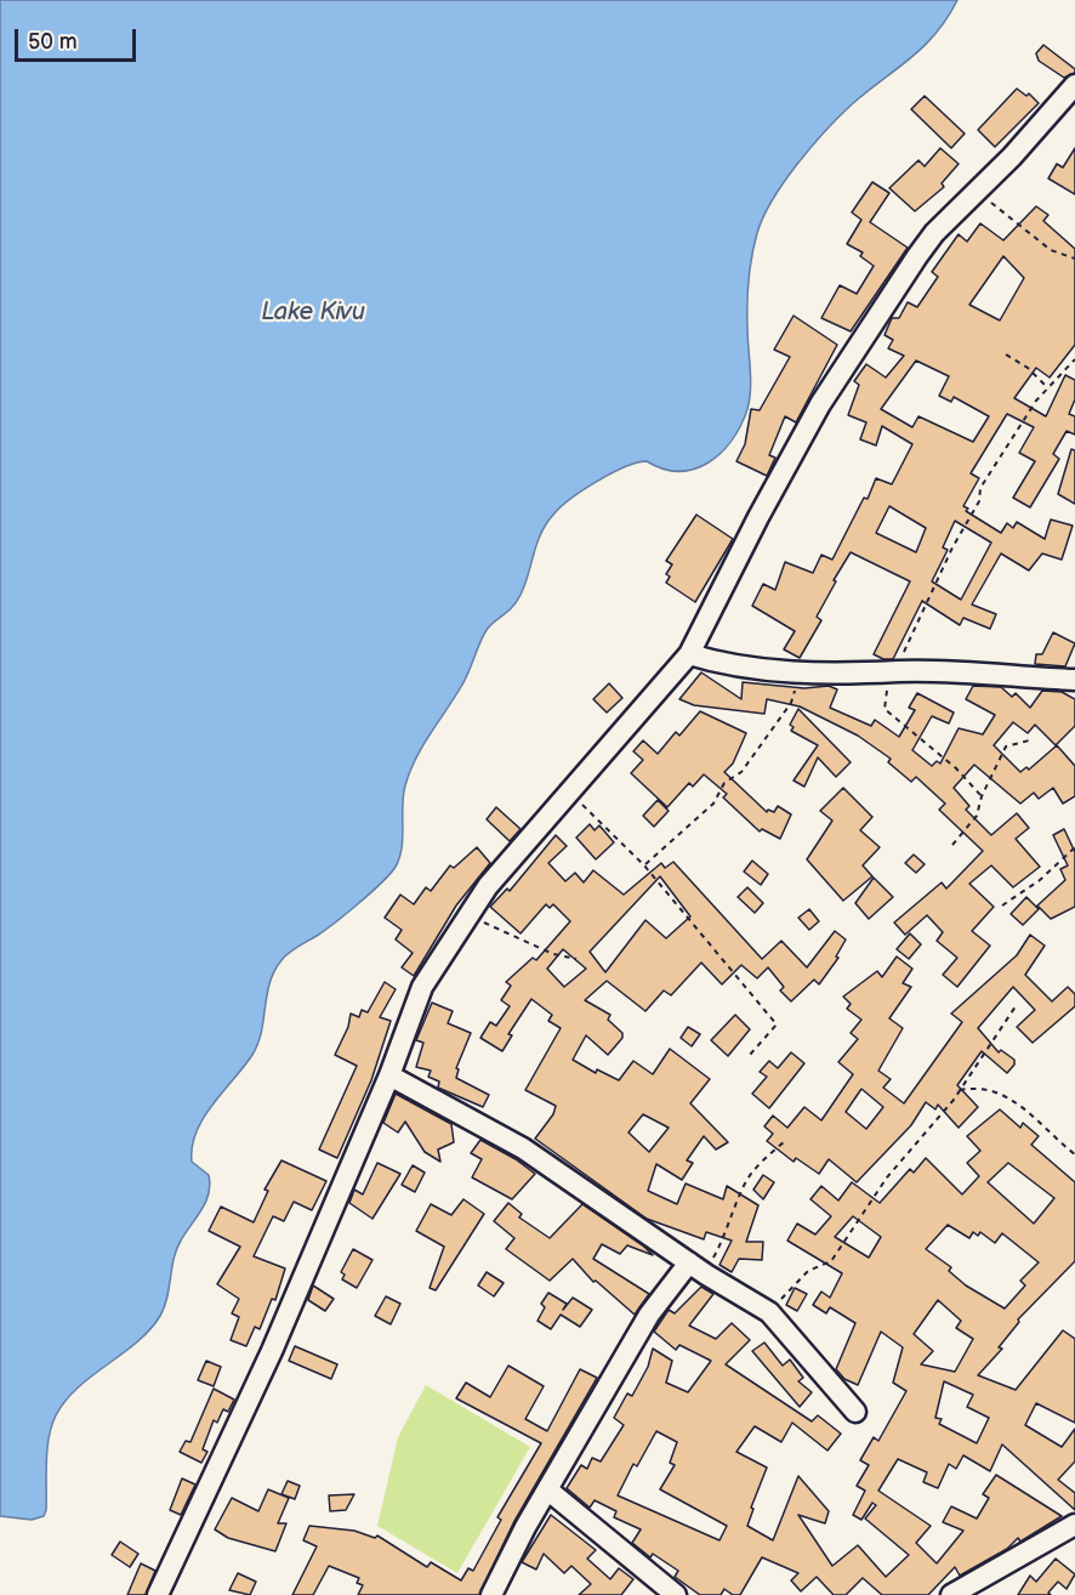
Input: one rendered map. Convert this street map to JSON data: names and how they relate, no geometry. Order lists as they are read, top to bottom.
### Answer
{
  "water": ["Lake Kivu"],
  "scale_bar": "50 m"
}
